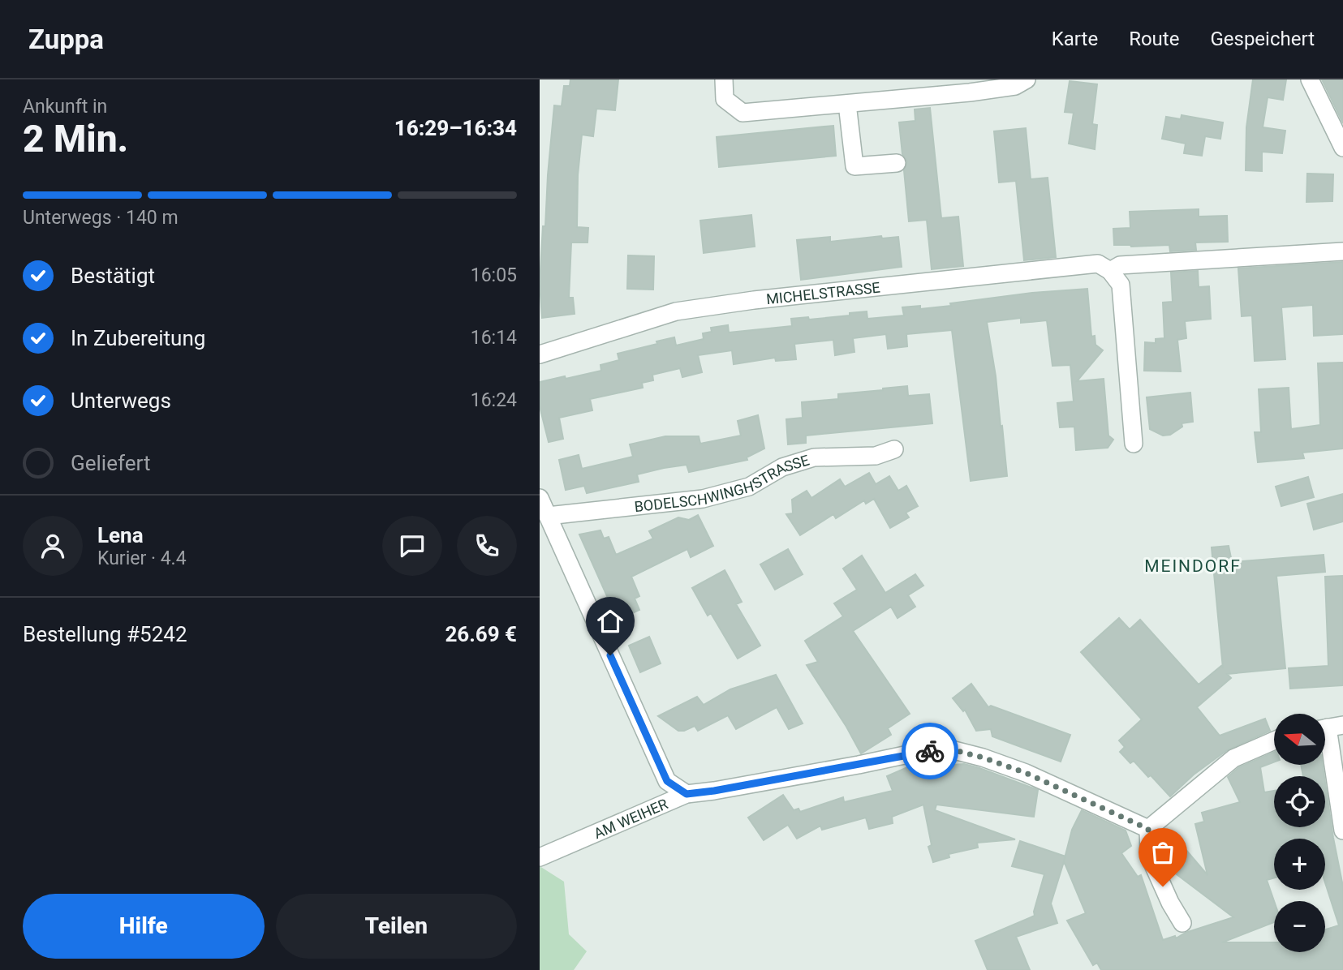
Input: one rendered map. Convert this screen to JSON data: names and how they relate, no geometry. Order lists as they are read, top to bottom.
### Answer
{
  "streets": {
    "street": ["MICHELSTRASSE", "BODELSCHWINGHSTRASSE", "AM WEIHER"]
  },
  "districts": ["MEINDORF"],
  "north": "left",
  "page": {
    "header": "Zuppa",
    "nav": ["Karte", "Route", "Gespeichert"],
    "heading": ["2 Min.", "Ankunft in", "16:29–16:34"],
    "panel": [
      "Lena",
      "Kurier · 4.4",
      "Bestellung #5242",
      "26.69 €"
    ],
    "bar": "Unterwegs · 140 m",
    "list": [
      ["Bestätigt", "16:05"],
      ["In Zubereitung", "16:14"],
      ["Unterwegs", "16:24"],
      "Geliefert"
    ],
    "map_buttons": ["+", "−"],
    "buttons": ["Hilfe", "Teilen"]
  }
}
